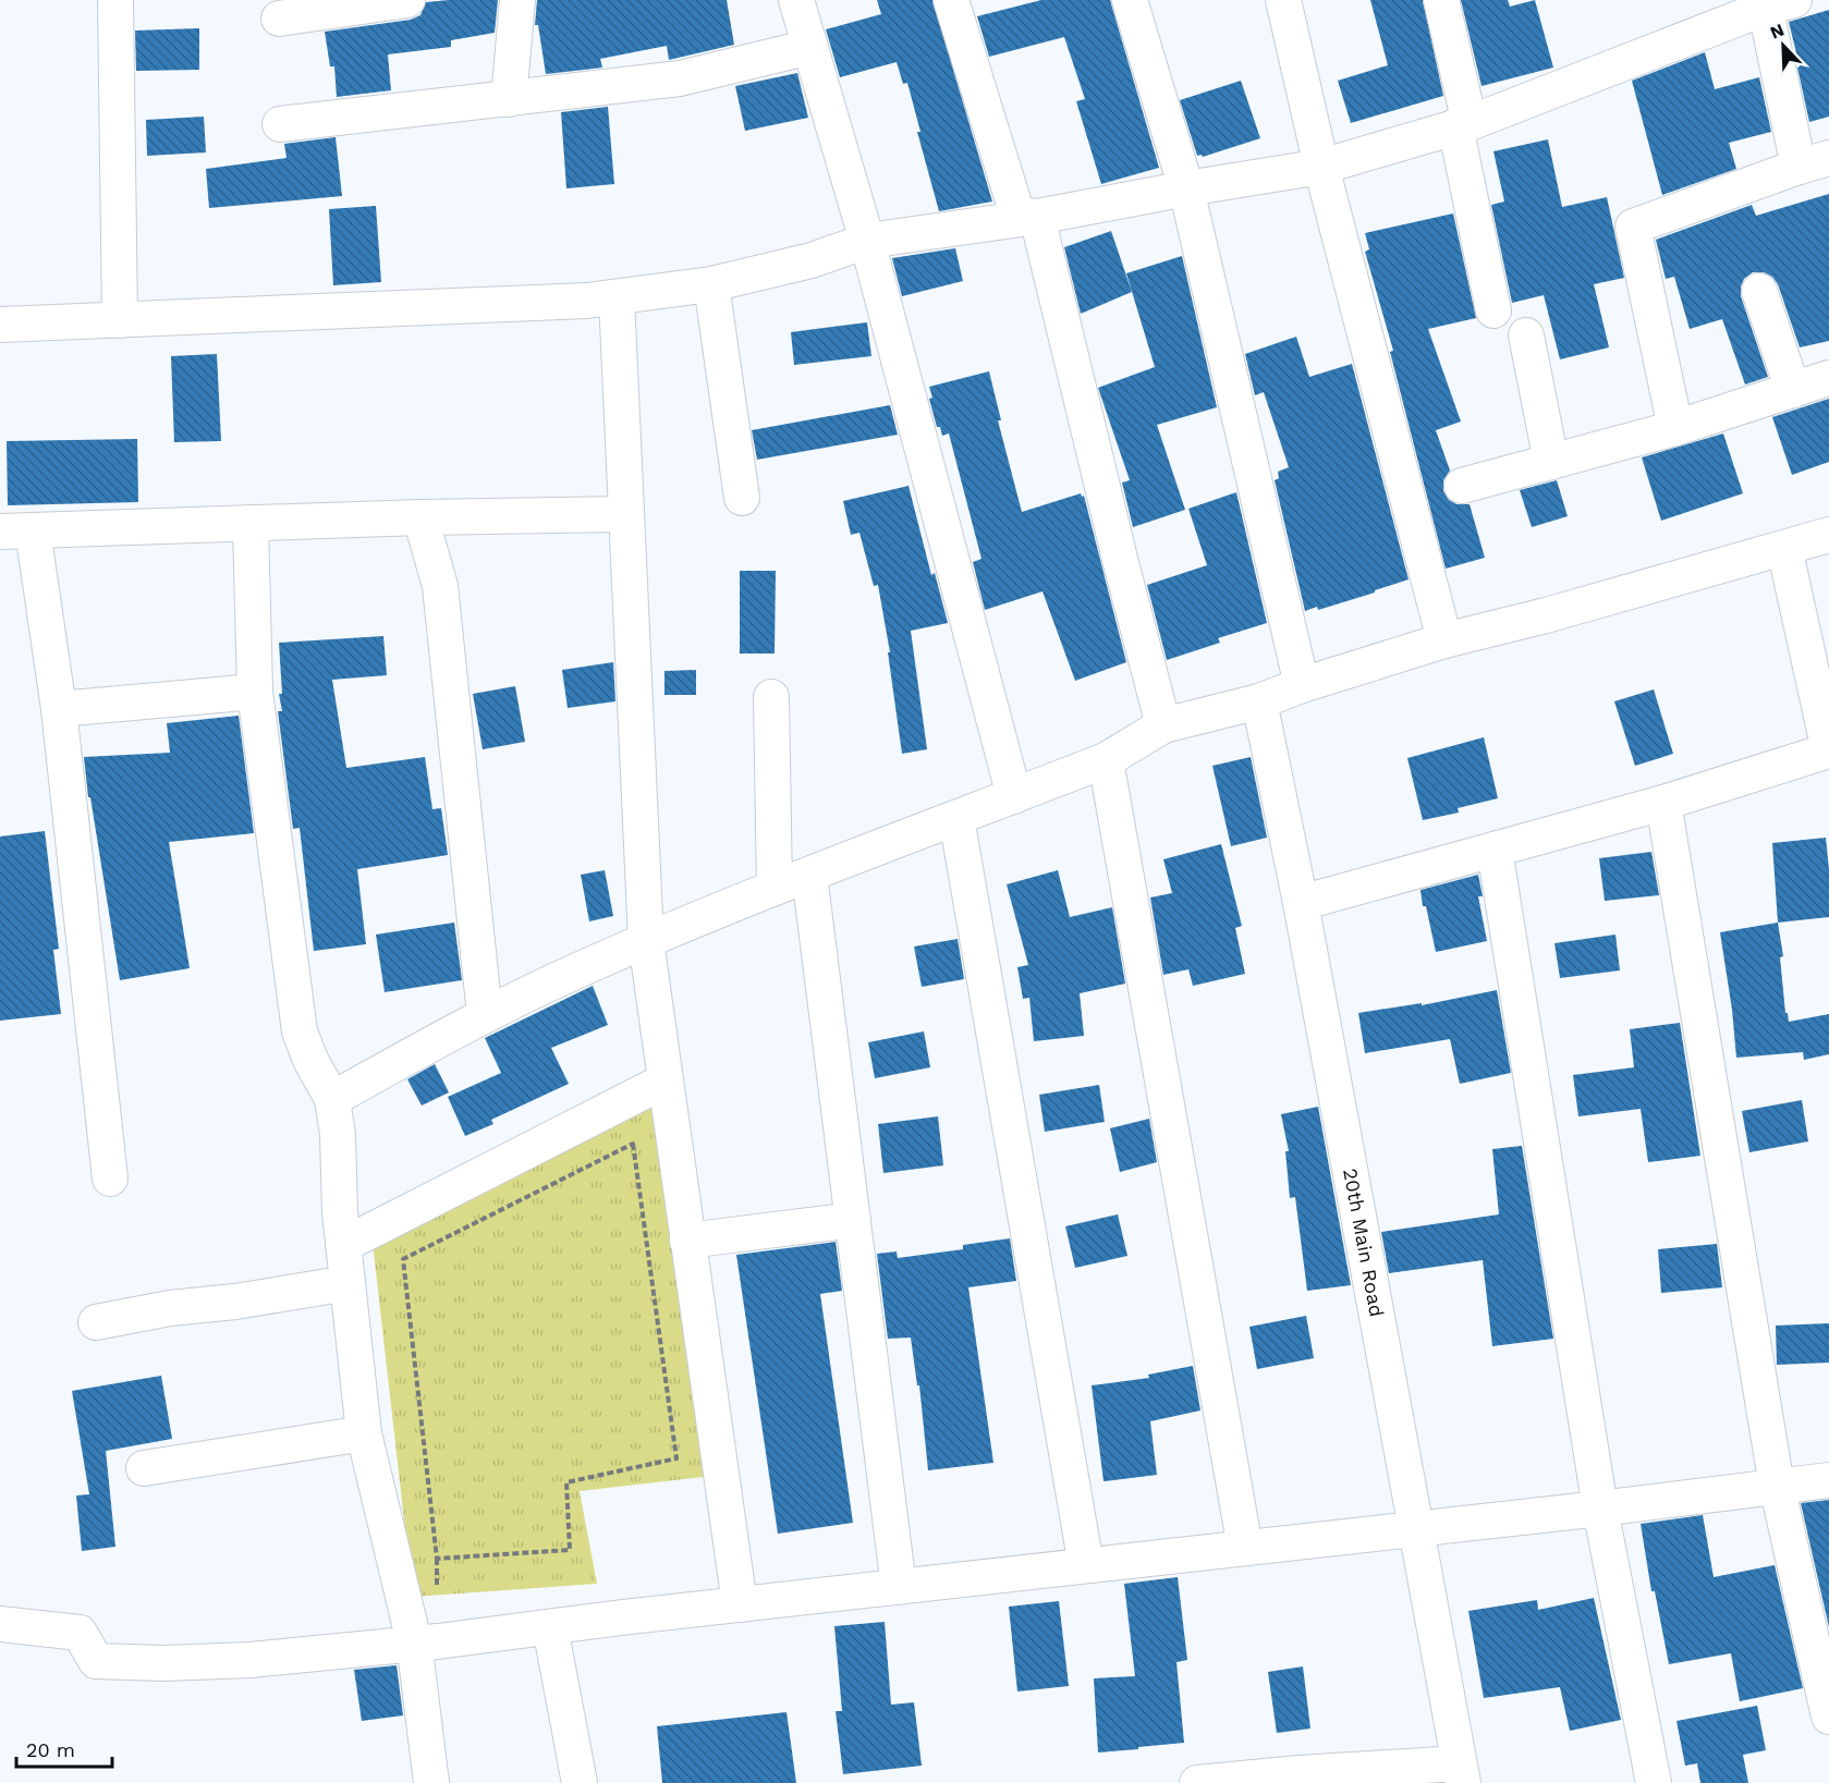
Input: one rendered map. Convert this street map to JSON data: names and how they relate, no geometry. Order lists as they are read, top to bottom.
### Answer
{
  "streets": {
    "street": ["20th Main Road"]
  },
  "scale_bar": "20 m",
  "north": "top left"
}
